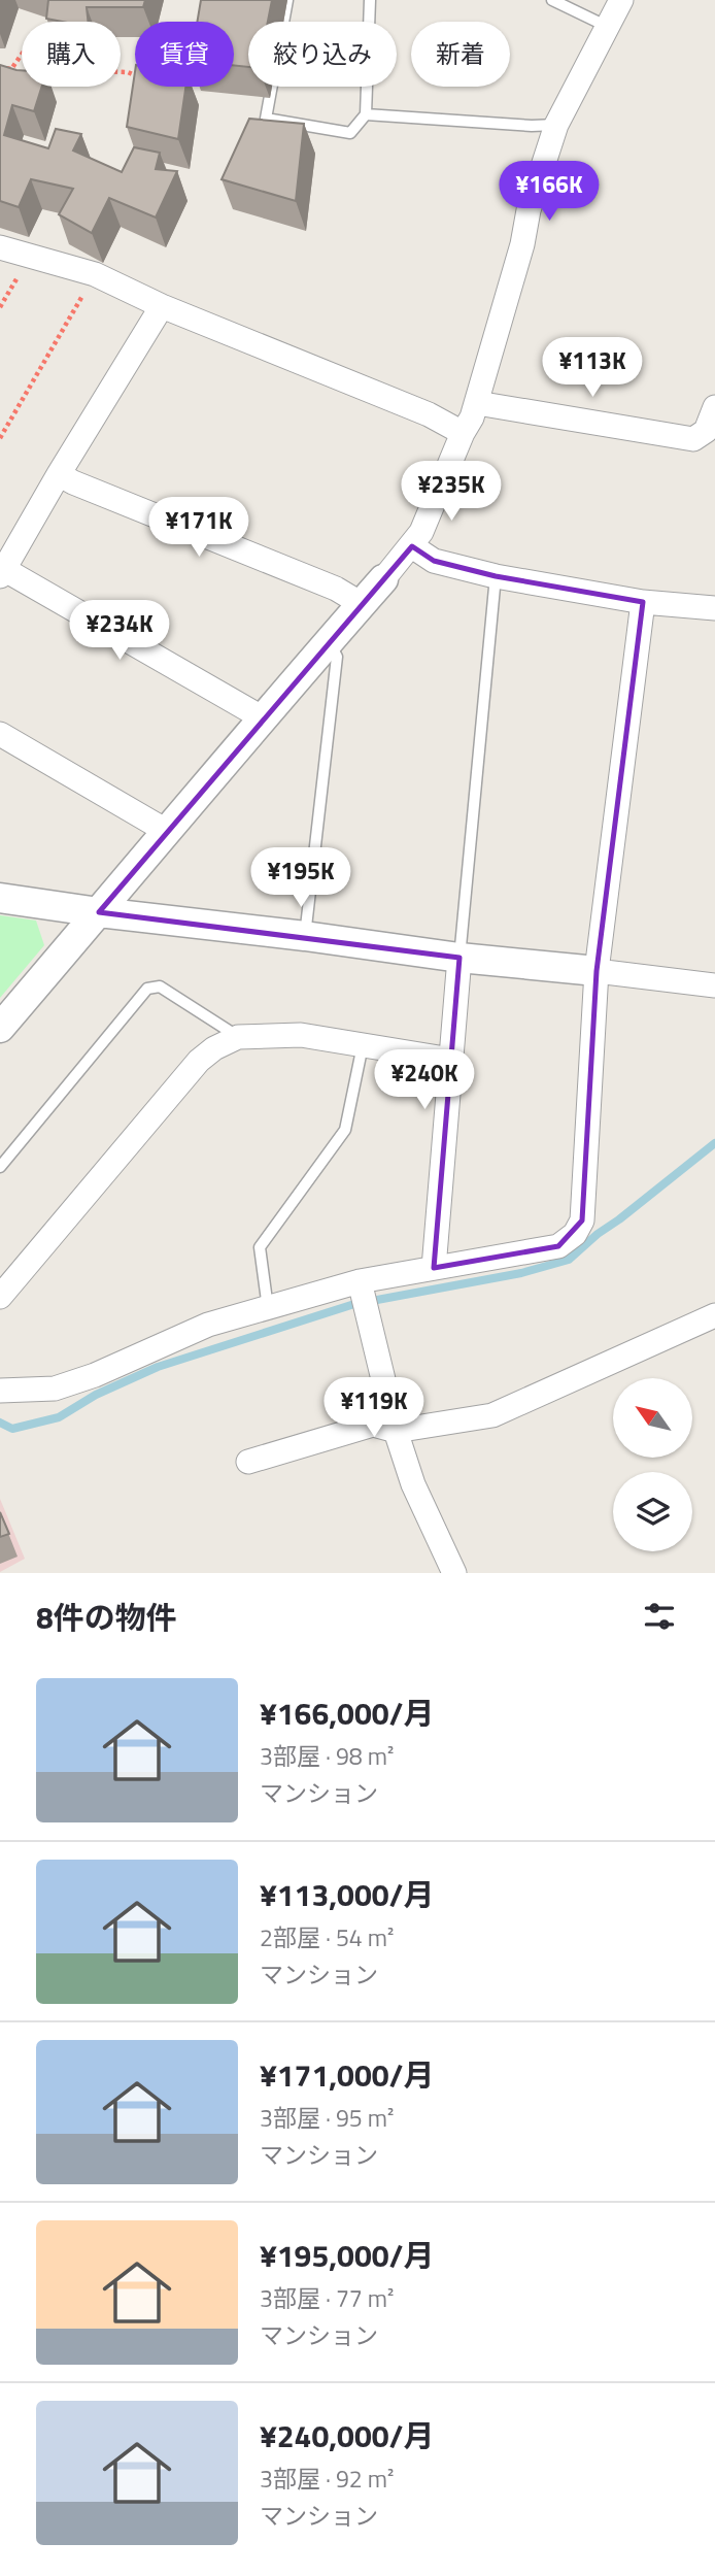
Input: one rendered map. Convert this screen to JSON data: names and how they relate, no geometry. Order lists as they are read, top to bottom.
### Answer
{
  "north": "top left",
  "page": {
    "chip": [
      "購入",
      "賃貸",
      "絞り込み",
      "新着"
    ],
    "price": [
      "¥166K",
      "¥113K",
      "¥235K",
      "¥171K",
      "¥234K",
      "¥195K",
      "¥240K",
      "¥119K"
    ],
    "heading": "8件の物件",
    "list": [
      {
        "name": "¥166,000/月",
        "note": "3部屋 · 98 m² · マンション"
      },
      {
        "name": "¥113,000/月",
        "note": "2部屋 · 54 m² · マンション"
      },
      {
        "name": "¥171,000/月",
        "note": "3部屋 · 95 m² · マンション"
      },
      {
        "name": "¥195,000/月",
        "note": "3部屋 · 77 m² · マンション"
      },
      {
        "name": "¥240,000/月",
        "note": "3部屋 · 92 m² · マンション"
      }
    ]
  }
}
